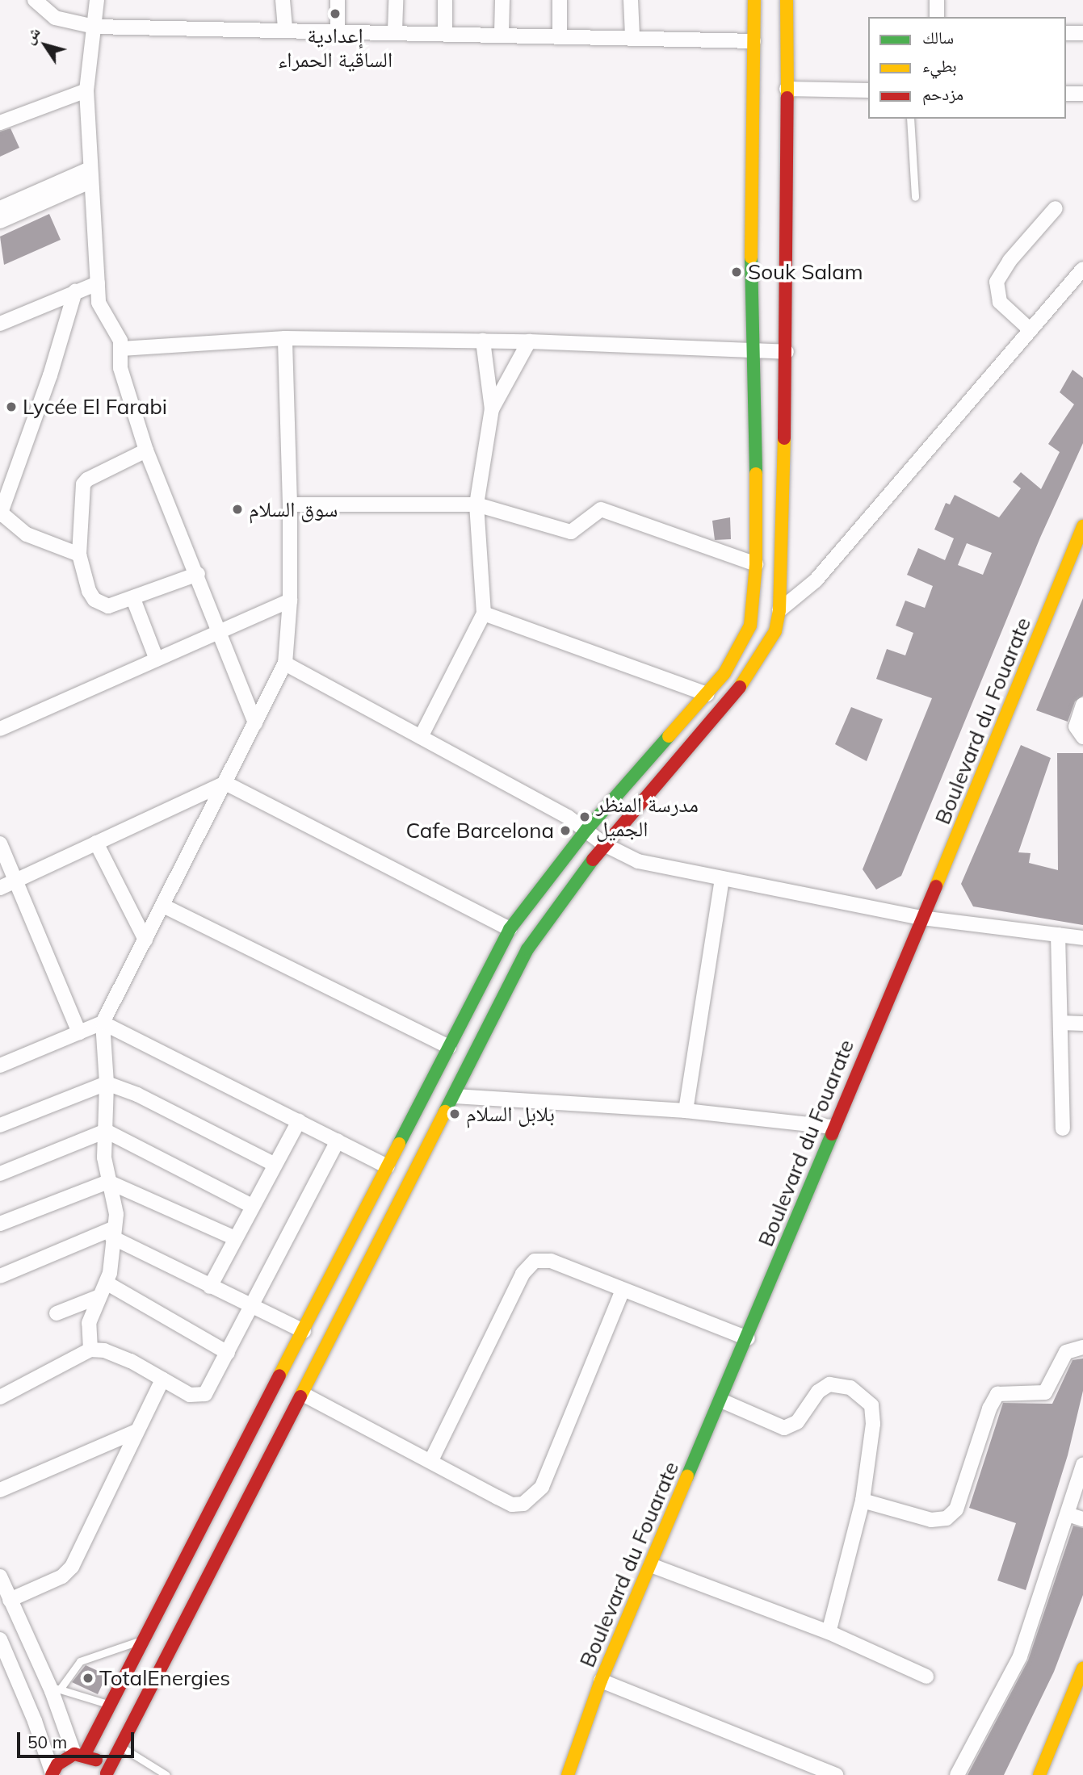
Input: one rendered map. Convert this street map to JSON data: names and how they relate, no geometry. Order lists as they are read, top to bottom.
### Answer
{
  "streets": {
    "main road": ["Boulevard du Fouarate"]
  },
  "places": [
    "إعدادية الساقية الحمراء",
    "Souk Salam",
    "Lycée El Farabi",
    "سوق السلام",
    "مدرسة المنظر الجميل",
    "Cafe Barcelona",
    "بلابل السلام",
    "TotalEnergies"
  ],
  "legend": ["سالك", "بطيء", "مزدحم"],
  "scale_bar": "50 m",
  "north": "top left"
}
